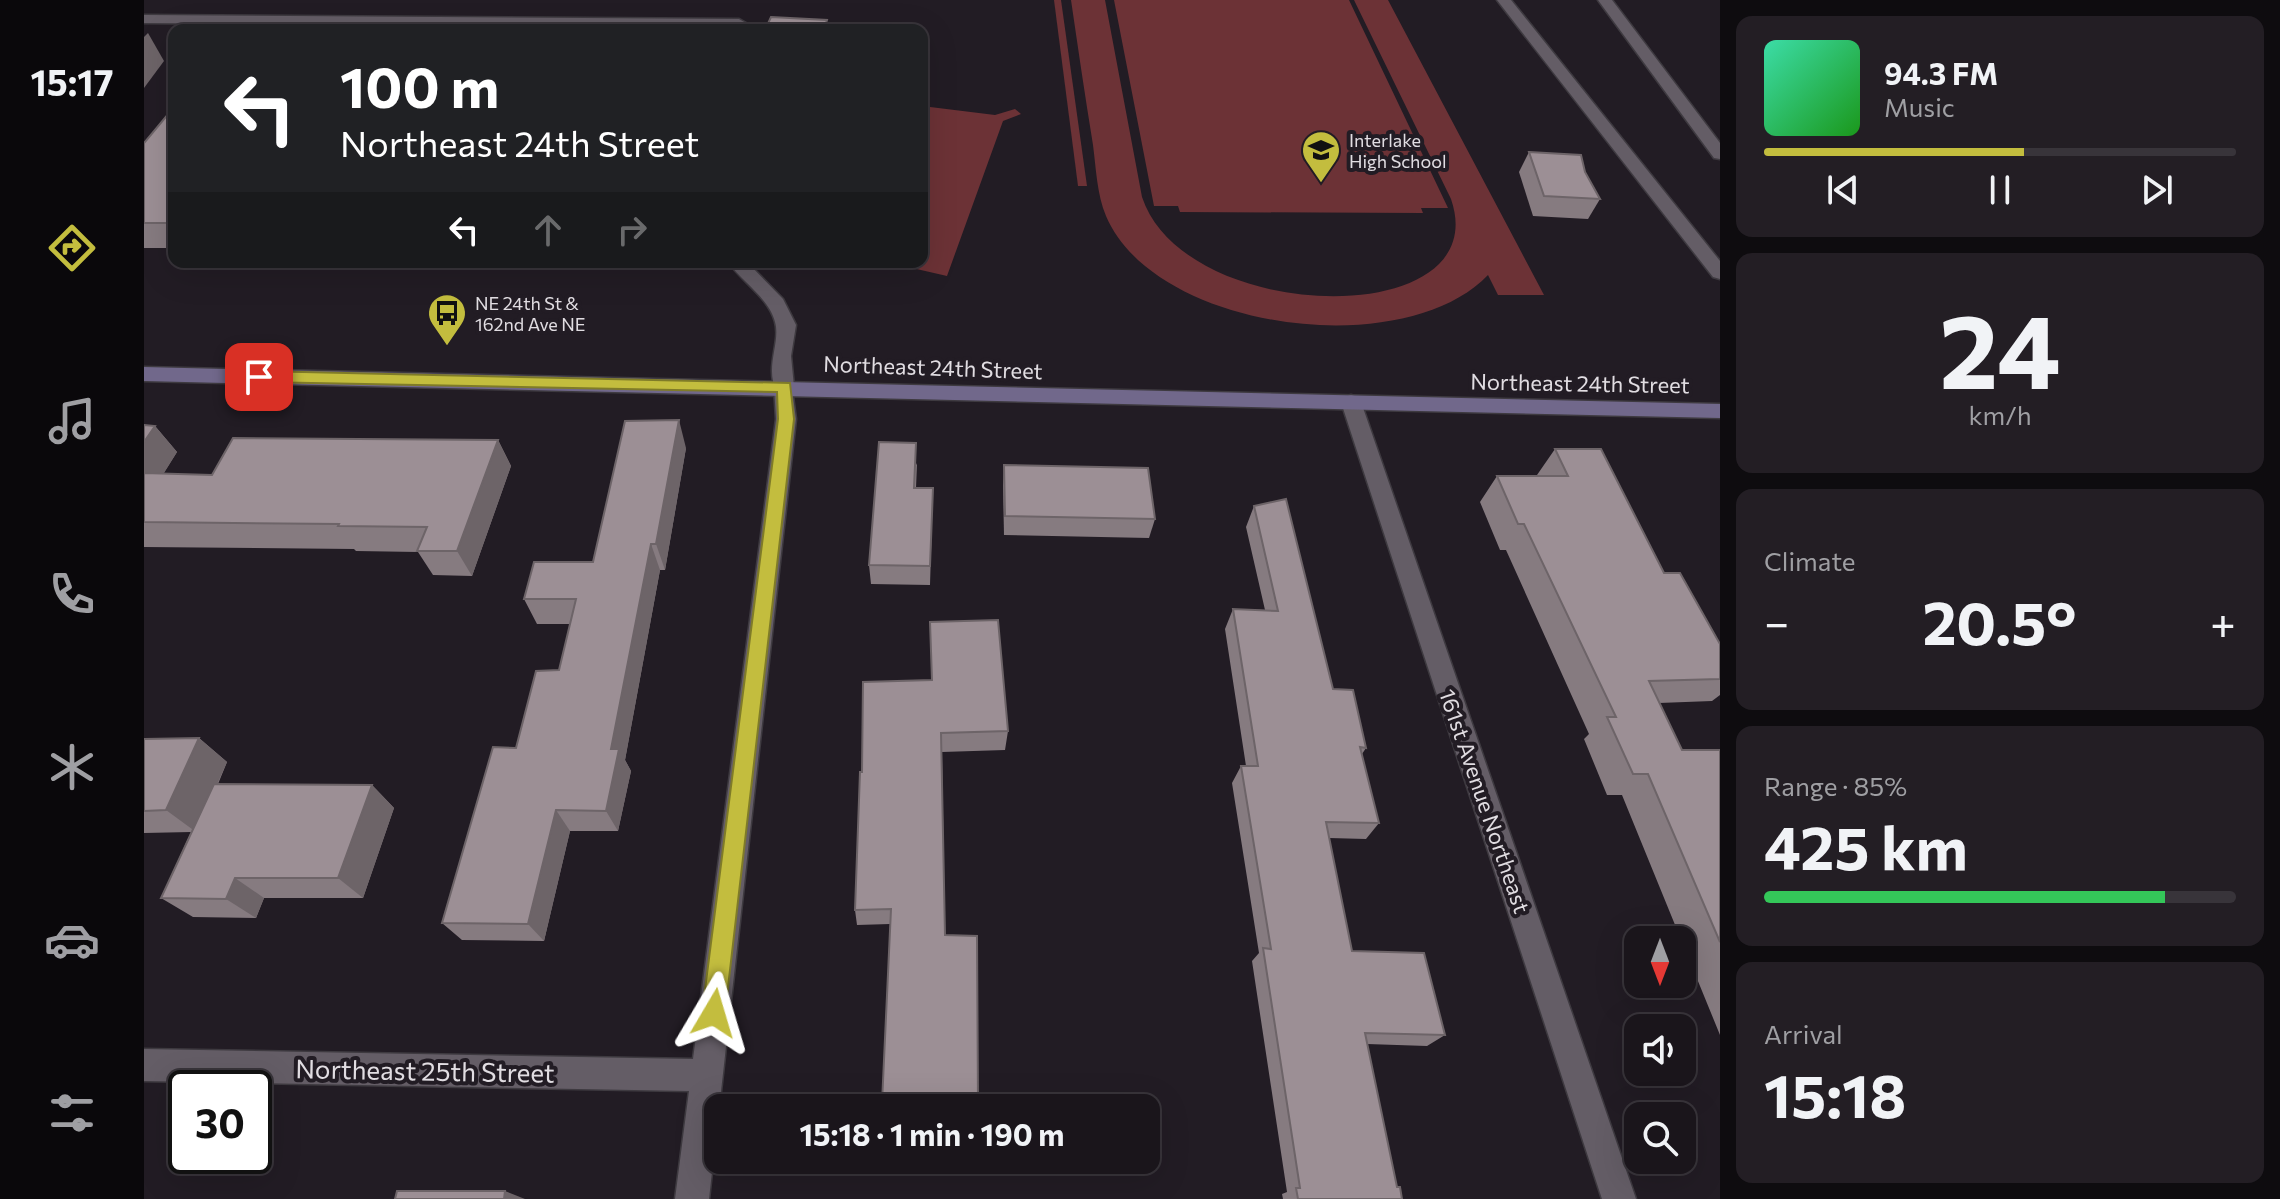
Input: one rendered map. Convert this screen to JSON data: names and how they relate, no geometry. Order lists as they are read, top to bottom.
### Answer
{
  "streets": {
    "main road": ["Northeast 24th Street"],
    "street": ["161st Avenue Northeast", "Northeast 25th Street"]
  },
  "crossings": [
    ["Northeast 24th Street", "161st Avenue Northeast"]
  ],
  "places": {
    "school or university": ["Interlake High School"],
    "bus stop": ["NE 24th St & 162nd Ave NE"]
  },
  "north": "bottom",
  "page": {
    "tabs": "15:17",
    "turn": ["100 m", "Northeast 24th Street"],
    "song": ["94.3 FM", "Music"],
    "tile": [
      ["24", "km/h"],
      "Climate",
      ["Range · 85%", "425 km"],
      ["Arrival", "15:18"]
    ],
    "heat": ["−", "20.5°", "+"],
    "limit": "30",
    "trip": "15:18 · 1 min · 190 m"
  }
}
